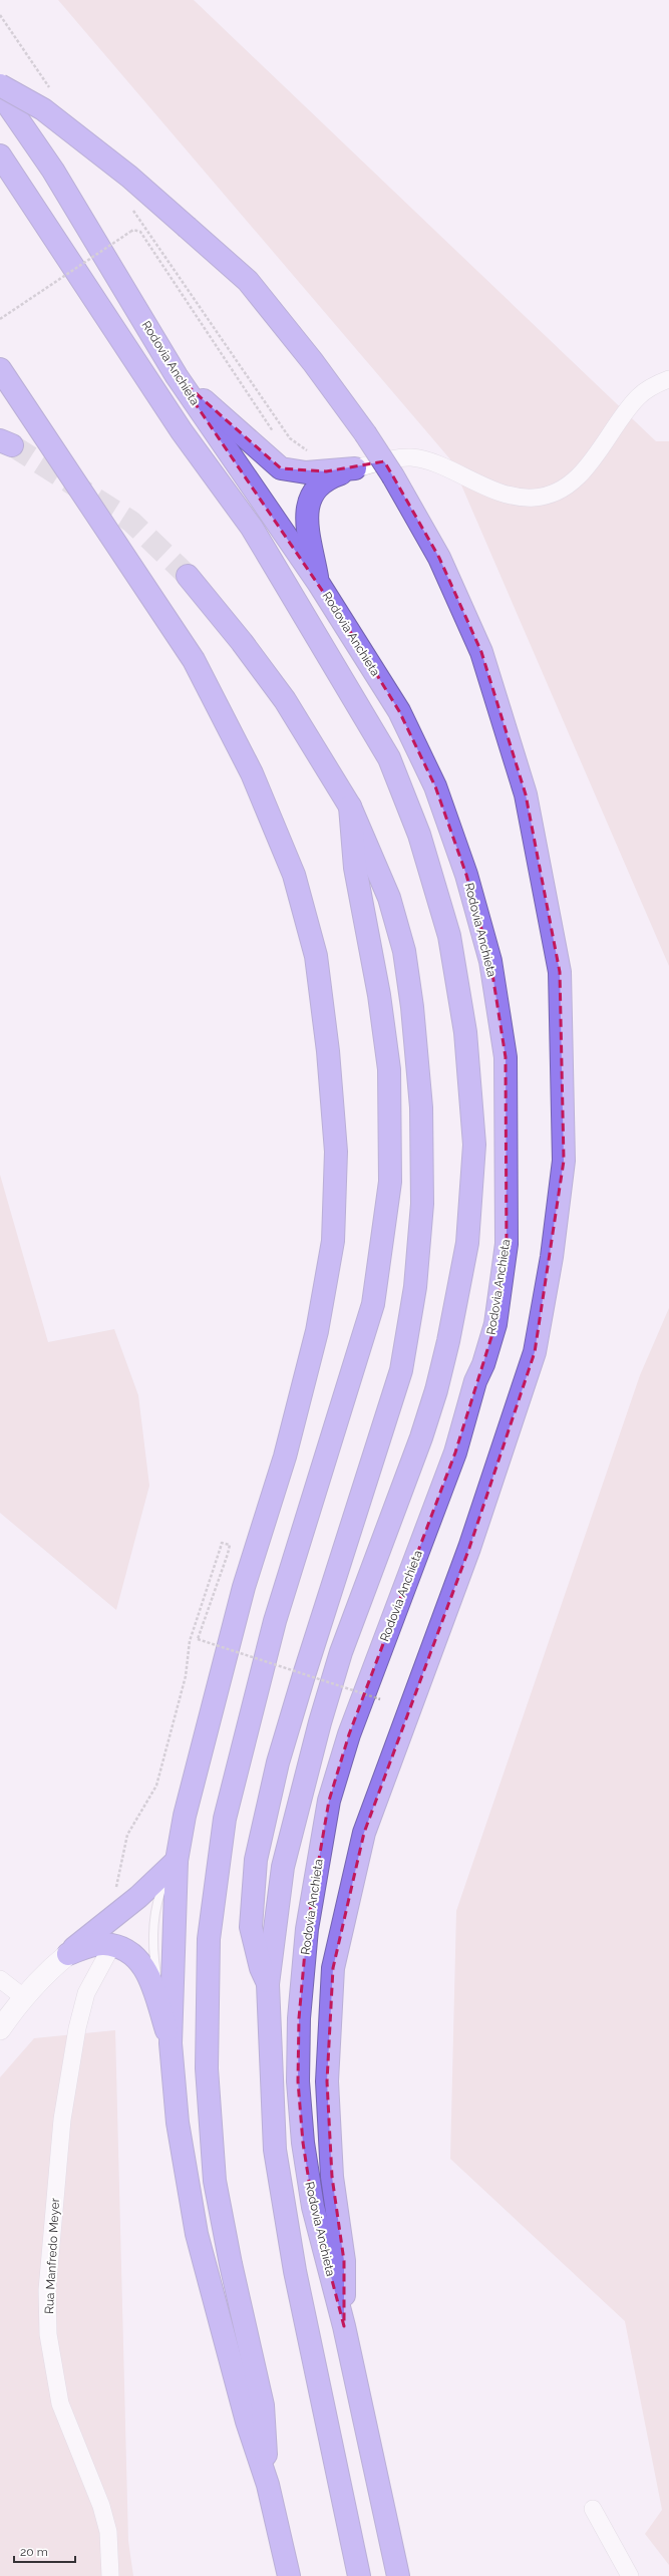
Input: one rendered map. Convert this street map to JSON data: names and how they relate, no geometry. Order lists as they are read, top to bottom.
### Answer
{
  "streets": {
    "highway": ["Rodovia Anchieta"],
    "street": ["Rua Manfredo Meyer"]
  },
  "scale_bar": "20 m"
}
